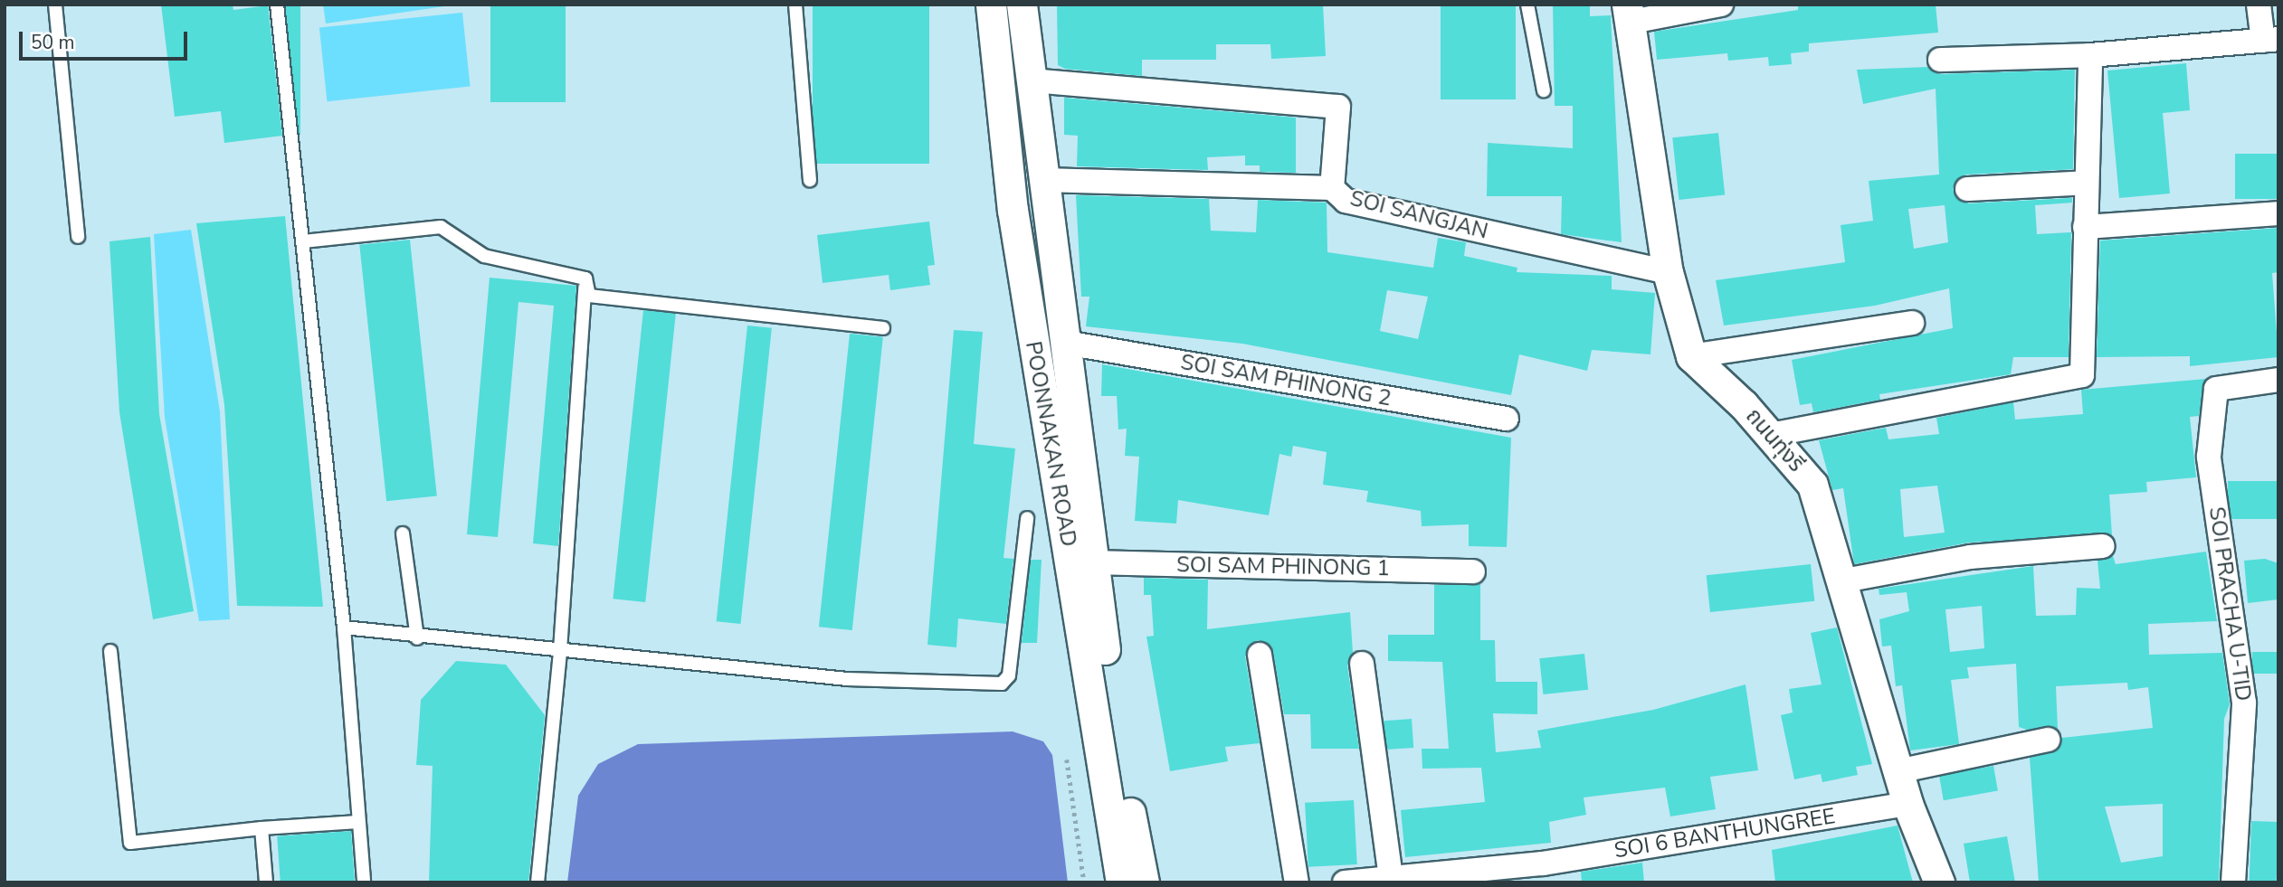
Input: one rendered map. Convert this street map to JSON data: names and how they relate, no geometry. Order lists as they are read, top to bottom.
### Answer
{
  "streets": {
    "street": [
      "SOI SANGJAN",
      "SOI SAM PHINONG 2",
      "ถนนทุ่งรี",
      "POONNAKAN ROAD",
      "SOI SAM PHINONG 1",
      "SOI PRACHA U-TID",
      "SOI 6 BANTHUNGREE"
    ]
  },
  "crossings": [
    ["SOI SANGJAN", "ถนนทุ่งรี"],
    ["SOI SANGJAN", "POONNAKAN ROAD"],
    ["SOI SAM PHINONG 2", "POONNAKAN ROAD"],
    ["ถนนทุ่งรี", "SOI 6 BANTHUNGREE"],
    ["POONNAKAN ROAD", "SOI SAM PHINONG 1"]
  ],
  "scale_bar": "50 m"
}
